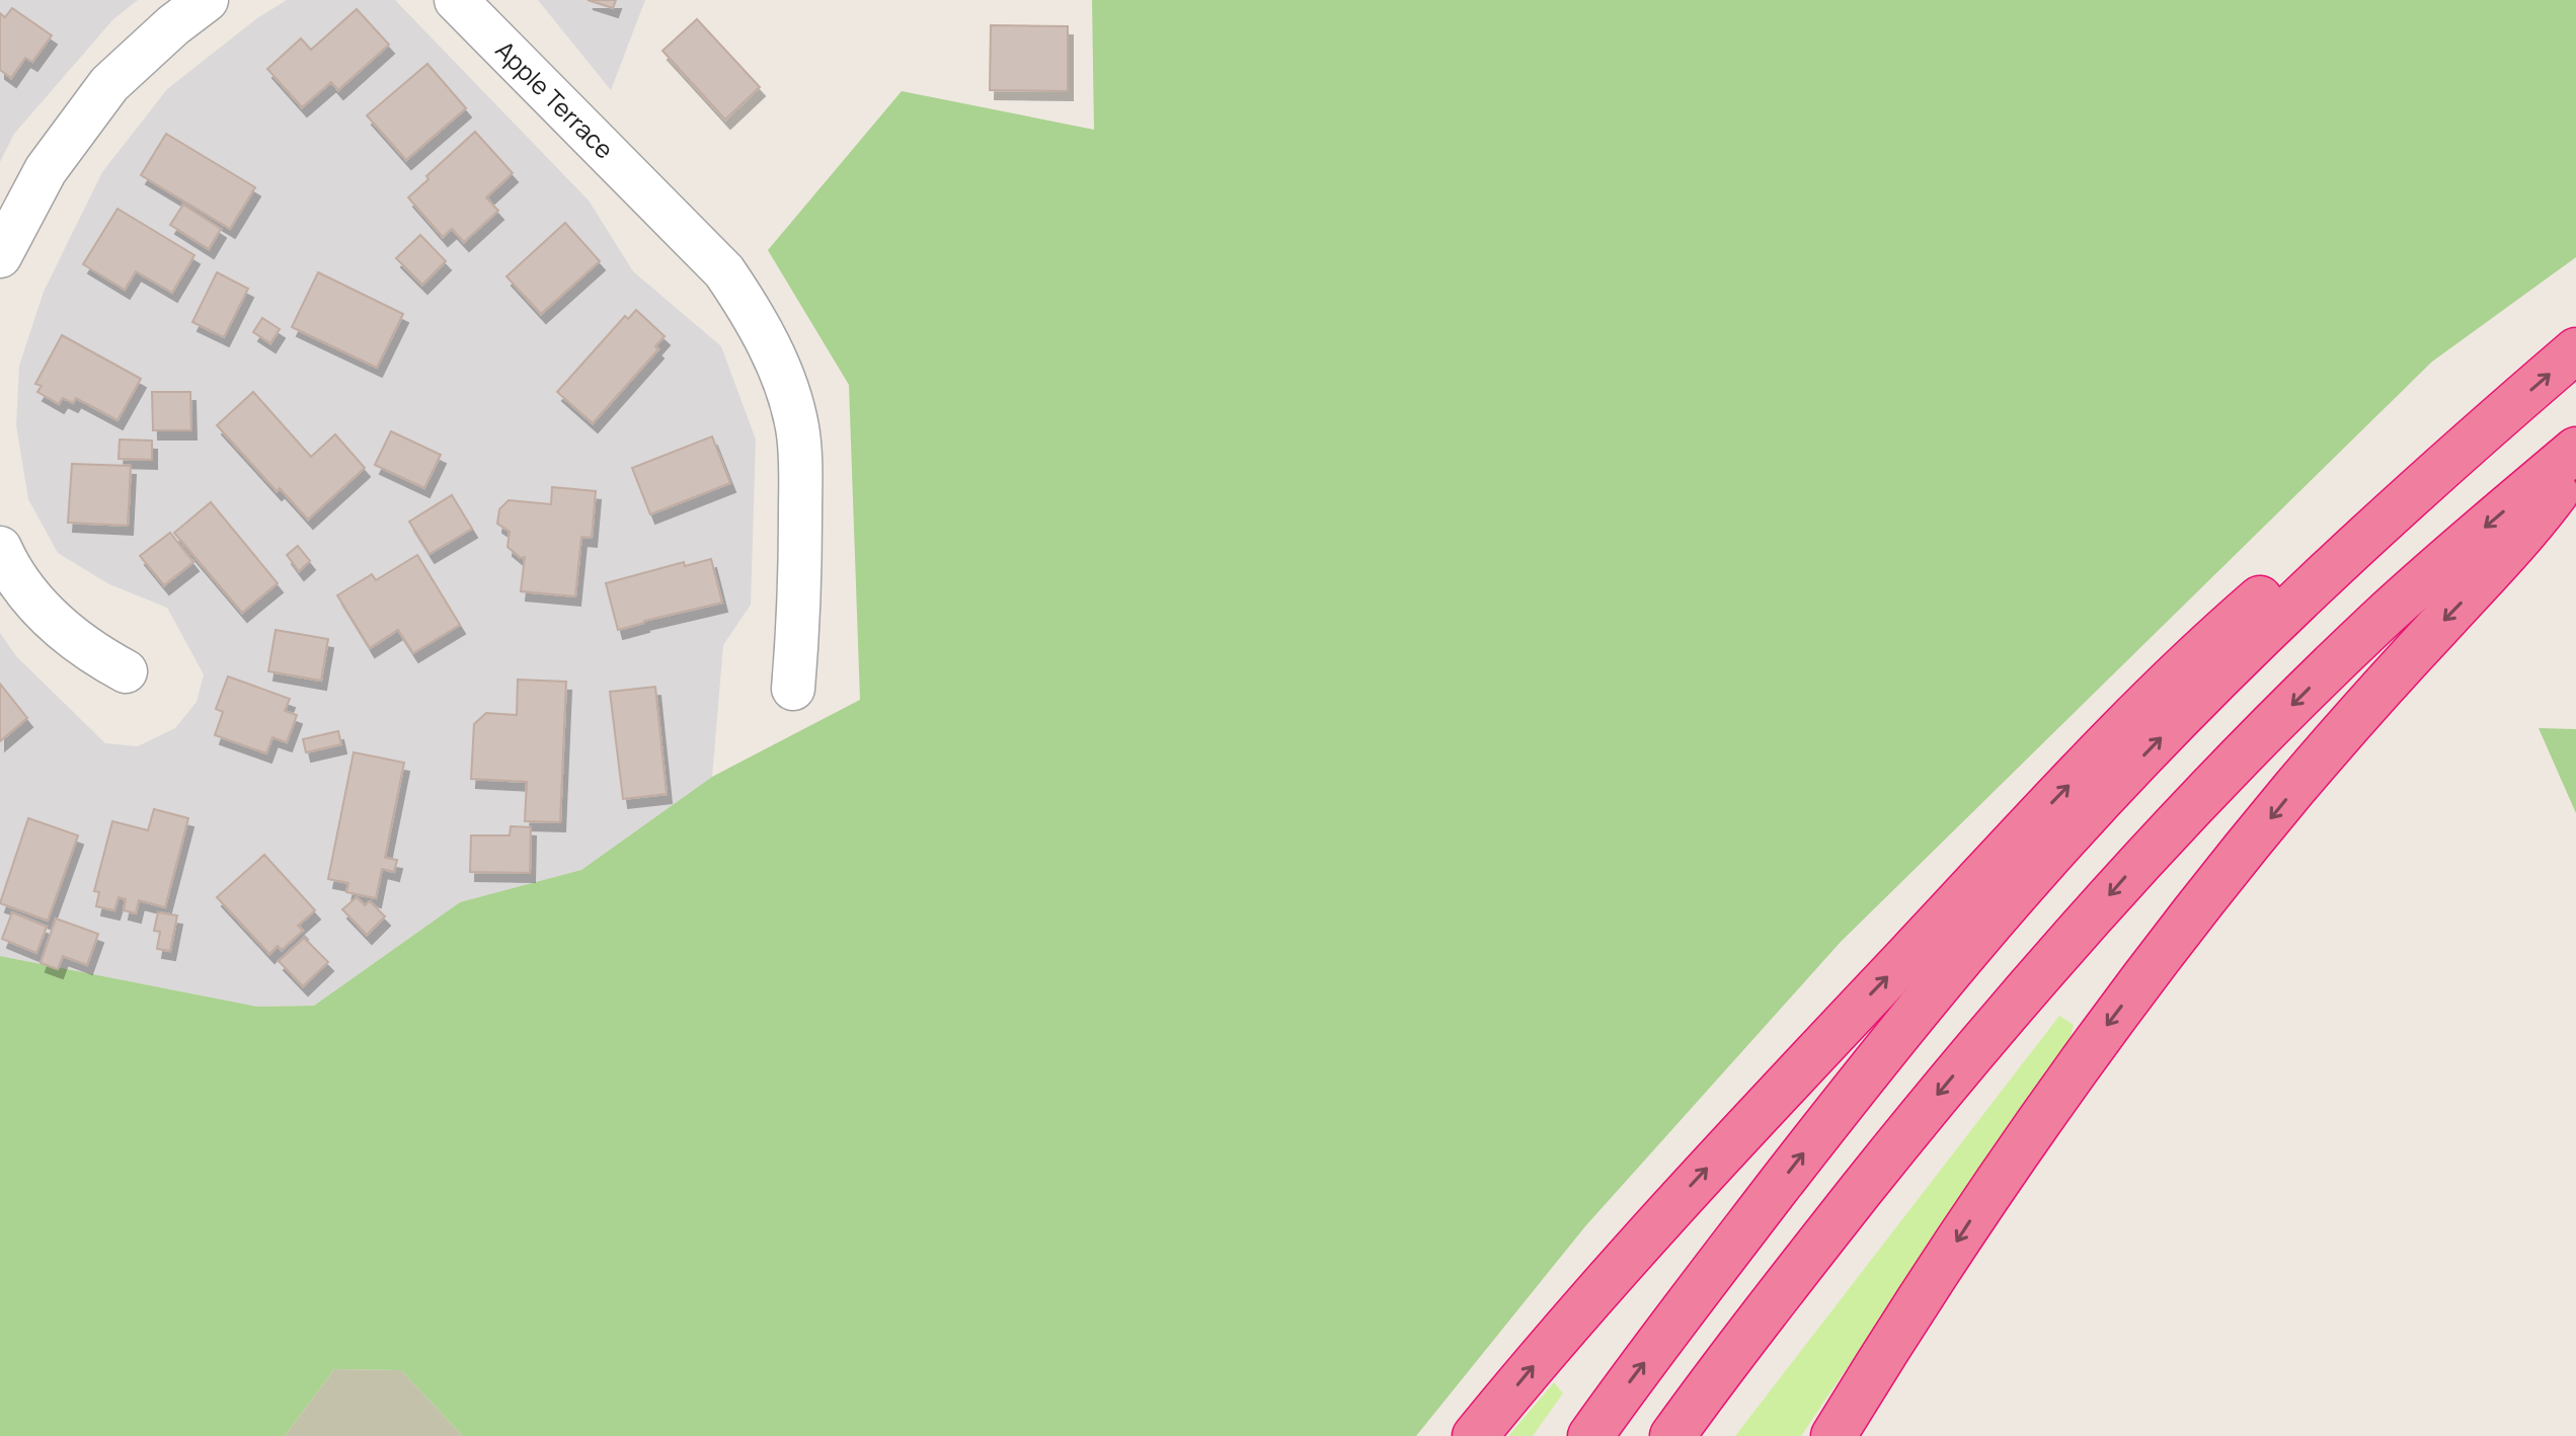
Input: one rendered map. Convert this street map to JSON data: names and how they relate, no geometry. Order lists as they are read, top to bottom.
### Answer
{
  "streets": {
    "street": ["Apple Terrace"]
  }
}
